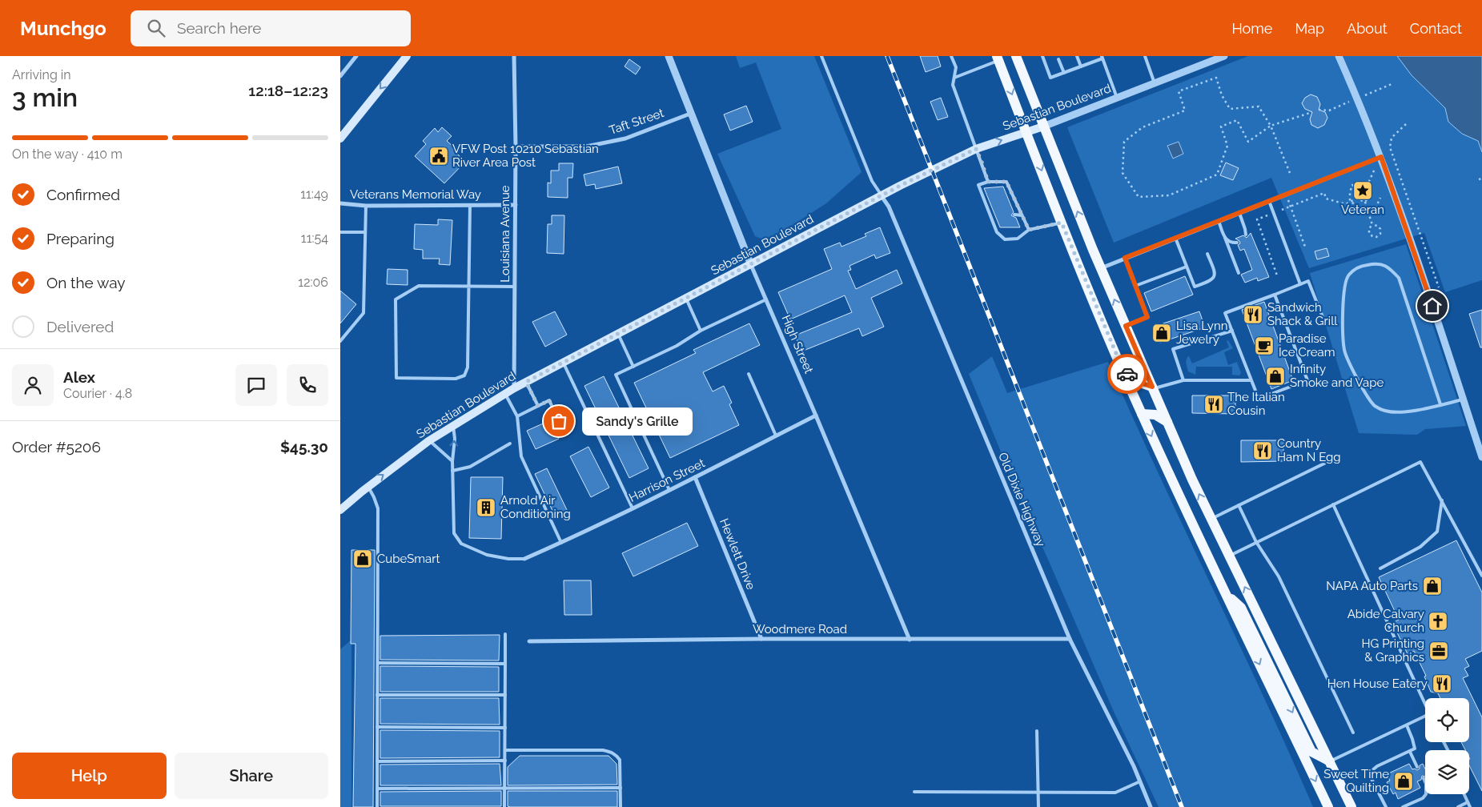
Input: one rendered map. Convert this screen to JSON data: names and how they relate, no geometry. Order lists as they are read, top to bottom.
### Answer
{
  "streets": {
    "main road": ["Sebastian Boulevard"],
    "street": [
      "Taft Street",
      "Veterans Memorial Way",
      "Louisiana Avenue",
      "High Street",
      "Harrison Street",
      "Old Dixie Highway",
      "Hewlett Drive",
      "Woodmere Road"
    ]
  },
  "crossings": [
    ["Sebastian Boulevard", "Louisiana Avenue"],
    ["Sebastian Boulevard", "High Street"],
    ["Sebastian Boulevard", "Old Dixie Highway"],
    ["Taft Street", "Louisiana Avenue"],
    ["Taft Street", "High Street"],
    ["Veterans Memorial Way", "Louisiana Avenue"],
    ["High Street", "Harrison Street"],
    ["High Street", "Woodmere Road"],
    ["Harrison Street", "Hewlett Drive"],
    ["Old Dixie Highway", "Woodmere Road"],
    ["Hewlett Drive", "Woodmere Road"]
  ],
  "places": {
    "public building": ["VFW Post 10210 Sebastian River Area Post"],
    "place": ["Veteran"],
    "restaurant": [
      "Sandwich Shack & Grill",
      "The Italian Cousin",
      "Country Ham N Egg",
      "Hen House Eatery"
    ],
    "shop": [
      "Lisa Lynn Jewelry",
      "Infinity Smoke and Vape",
      "CubeSmart",
      "NAPA Auto Parts",
      "Sweet Time Quilting"
    ],
    "cafe": ["Paradise Ice Cream"],
    "other": ["Sandy's Grille"],
    "building": ["Arnold Air Conditioning"],
    "church": ["Abide Calvary Church"],
    "office": ["HG Printing & Graphics"]
  },
  "page": {
    "header": "Munchgo",
    "search": "Search here",
    "nav": [
      "Home",
      "Map",
      "About",
      "Contact"
    ],
    "heading": ["3 min", "Arriving in", "12:18–12:23"],
    "panel": [
      "Alex",
      "Courier · 4.8",
      "Order #5206",
      "$45.30"
    ],
    "bar": "On the way · 410 m",
    "list": [
      ["Confirmed", "11:49"],
      ["Preparing", "11:54"],
      ["On the way", "12:06"],
      "Delivered"
    ],
    "bubble": "Sandy's Grille",
    "buttons": ["Help", "Share"]
  }
}
